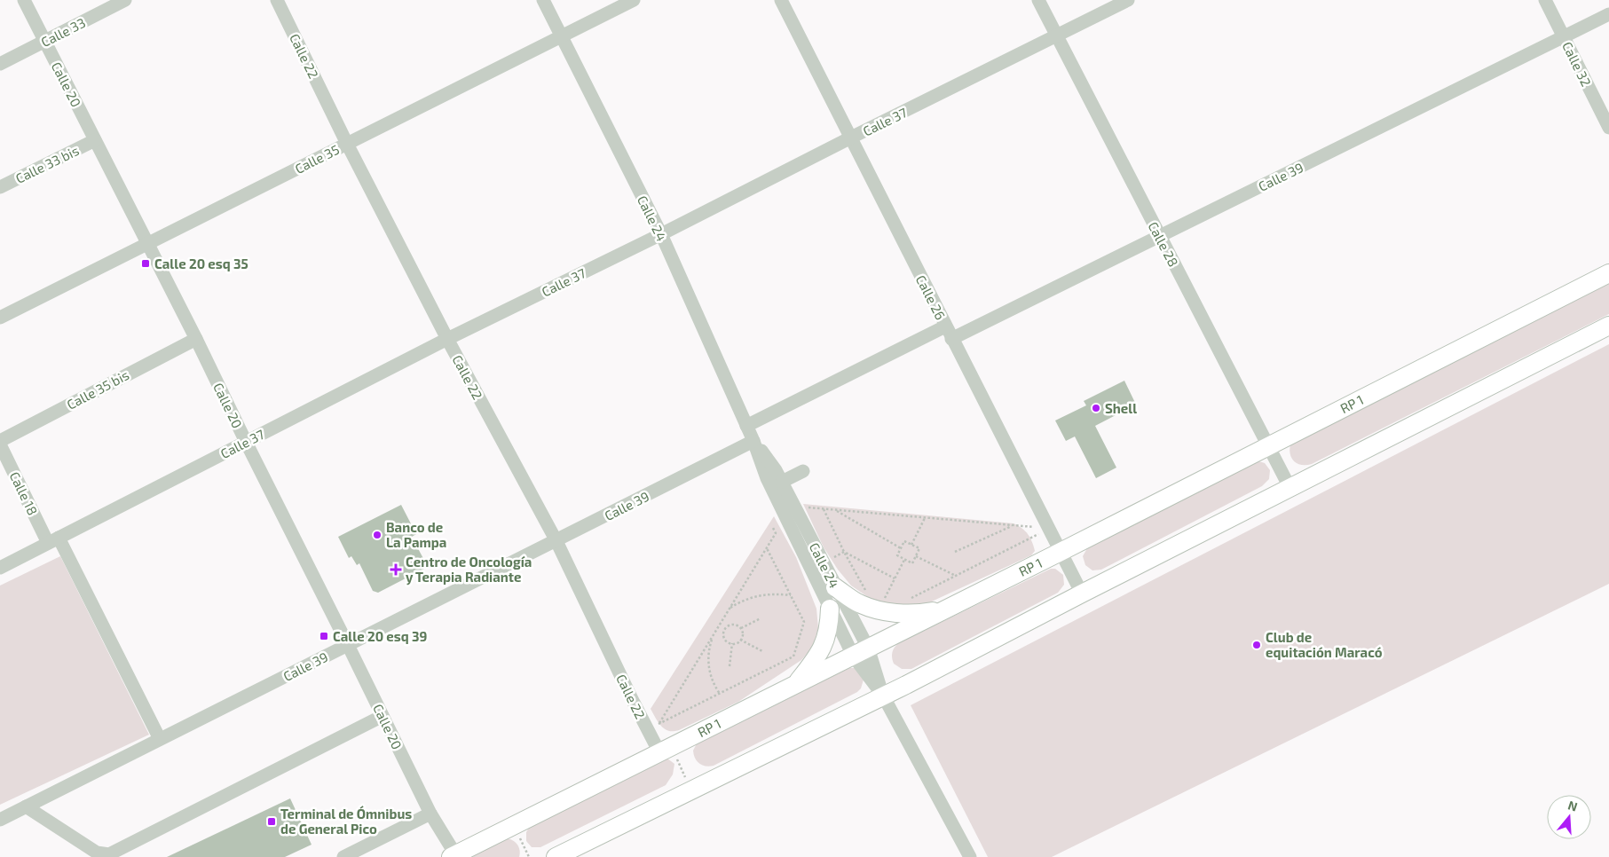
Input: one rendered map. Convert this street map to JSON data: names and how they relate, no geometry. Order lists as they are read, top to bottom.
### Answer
{
  "streets": {
    "main road": ["RP 1"],
    "street": [
      "Calle 33",
      "Calle 22",
      "Calle 32",
      "Calle 20",
      "Calle 37",
      "Calle 35",
      "Calle 33 bis",
      "Calle 39",
      "Calle 24",
      "Calle 28",
      "Calle 26",
      "Calle 35 bis",
      "Calle 18"
    ]
  },
  "crossings": [
    ["Calle 33", "Calle 20"],
    ["Calle 22", "Calle 37"],
    ["Calle 22", "Calle 35"],
    ["Calle 22", "Calle 39"],
    ["Calle 22", "RP 1"],
    ["Calle 32", "Calle 39"],
    ["Calle 20", "Calle 37"],
    ["Calle 20", "Calle 35"],
    ["Calle 20", "Calle 33 bis"],
    ["Calle 20", "Calle 39"],
    ["Calle 20", "Calle 35 bis"],
    ["Calle 20", "RP 1"],
    ["Calle 37", "Calle 24"],
    ["Calle 37", "Calle 28"],
    ["Calle 37", "Calle 26"],
    ["Calle 37", "Calle 18"],
    ["Calle 35", "Calle 24"],
    ["Calle 39", "Calle 24"],
    ["Calle 39", "Calle 28"],
    ["Calle 39", "Calle 26"],
    ["Calle 39", "Calle 18"],
    ["Calle 24", "RP 1"],
    ["Calle 28", "RP 1"],
    ["Calle 26", "RP 1"]
  ],
  "places": {
    "transit": ["Calle 20 esq 35", "Calle 20 esq 39", "Terminal de Ómnibus de General Pico"],
    "other": ["Shell", "Banco de La Pampa", "Club de equitación Maracó"],
    "health": ["Centro de Oncología y Terapia Radiante"]
  },
  "north": "top"
}
